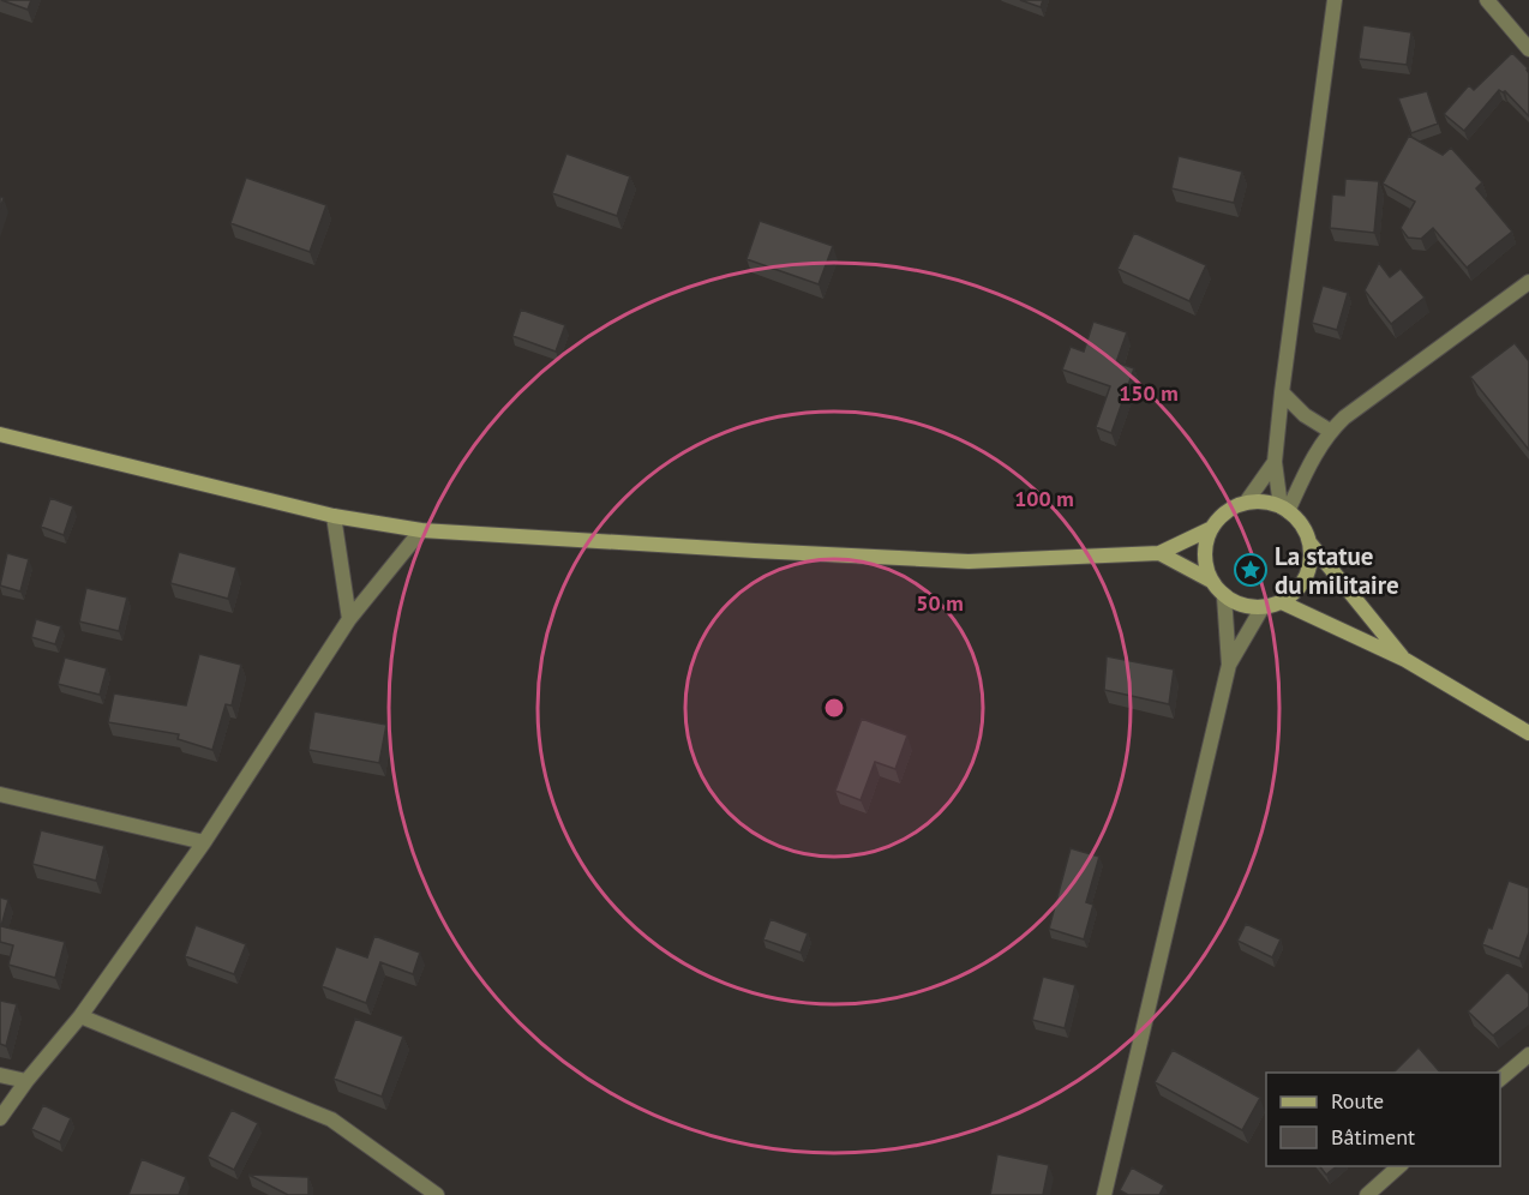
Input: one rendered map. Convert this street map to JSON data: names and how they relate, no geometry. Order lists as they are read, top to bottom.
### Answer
{
  "places": {
    "place": ["La statue du militaire"]
  },
  "legend": ["Route", "Bâtiment"],
  "rings": ["150 m", "100 m", "50 m"]
}
